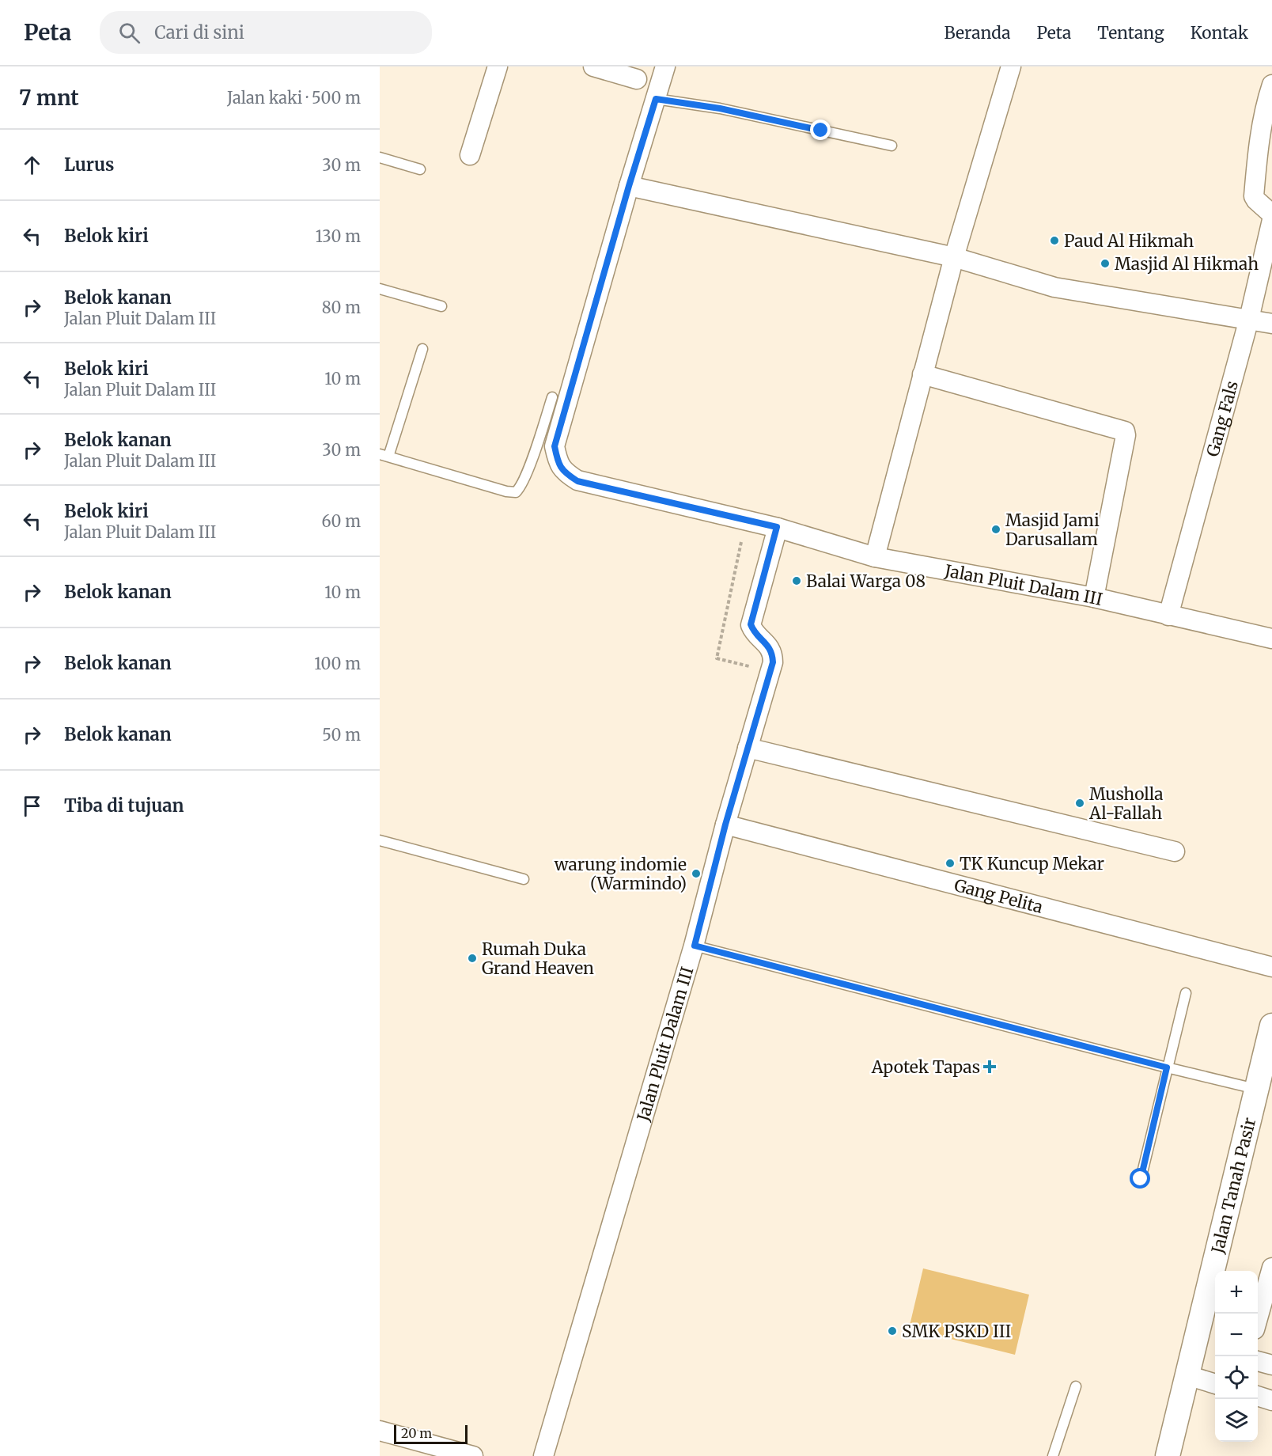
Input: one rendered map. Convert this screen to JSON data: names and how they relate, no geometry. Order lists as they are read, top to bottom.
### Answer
{
  "streets": {
    "street": [
      "Gang Fals",
      "Jalan Pluit Dalam III",
      "Gang Pelita",
      "Jalan Tanah Pasir"
    ]
  },
  "crossings": [
    ["Gang Fals", "Jalan Pluit Dalam III"],
    ["Jalan Pluit Dalam III", "Gang Pelita"]
  ],
  "places": {
    "other": [
      "Paud Al Hikmah",
      "Masjid Al Hikmah",
      "Masjid Jami Darusallam",
      "Balai Warga 08",
      "Musholla Al-Fallah",
      "TK Kuncup Mekar",
      "warung indomie (Warmindo)",
      "Rumah Duka Grand Heaven",
      "SMK PSKD III"
    ],
    "health": ["Apotek Tapas"]
  },
  "scale_bar": "20 m",
  "page": {
    "header": "Peta",
    "search": "Cari di sini",
    "nav": [
      "Beranda",
      "Peta",
      "Tentang",
      "Kontak"
    ],
    "heading": ["7 mnt", "Jalan kaki · 500 m"],
    "list": [
      ["Lurus", "30 m"],
      ["Belok kiri", "130 m"],
      ["Belok kanan", "Jalan Pluit Dalam III", "80 m"],
      ["Belok kiri", "Jalan Pluit Dalam III", "10 m"],
      ["Belok kanan", "Jalan Pluit Dalam III", "30 m"],
      ["Belok kiri", "Jalan Pluit Dalam III", "60 m"],
      ["Belok kanan", "10 m"],
      ["Belok kanan", "100 m"],
      ["Belok kanan", "50 m"],
      "Tiba di tujuan"
    ],
    "map_buttons": ["+", "−"],
    "scale": "20 m"
  }
}
